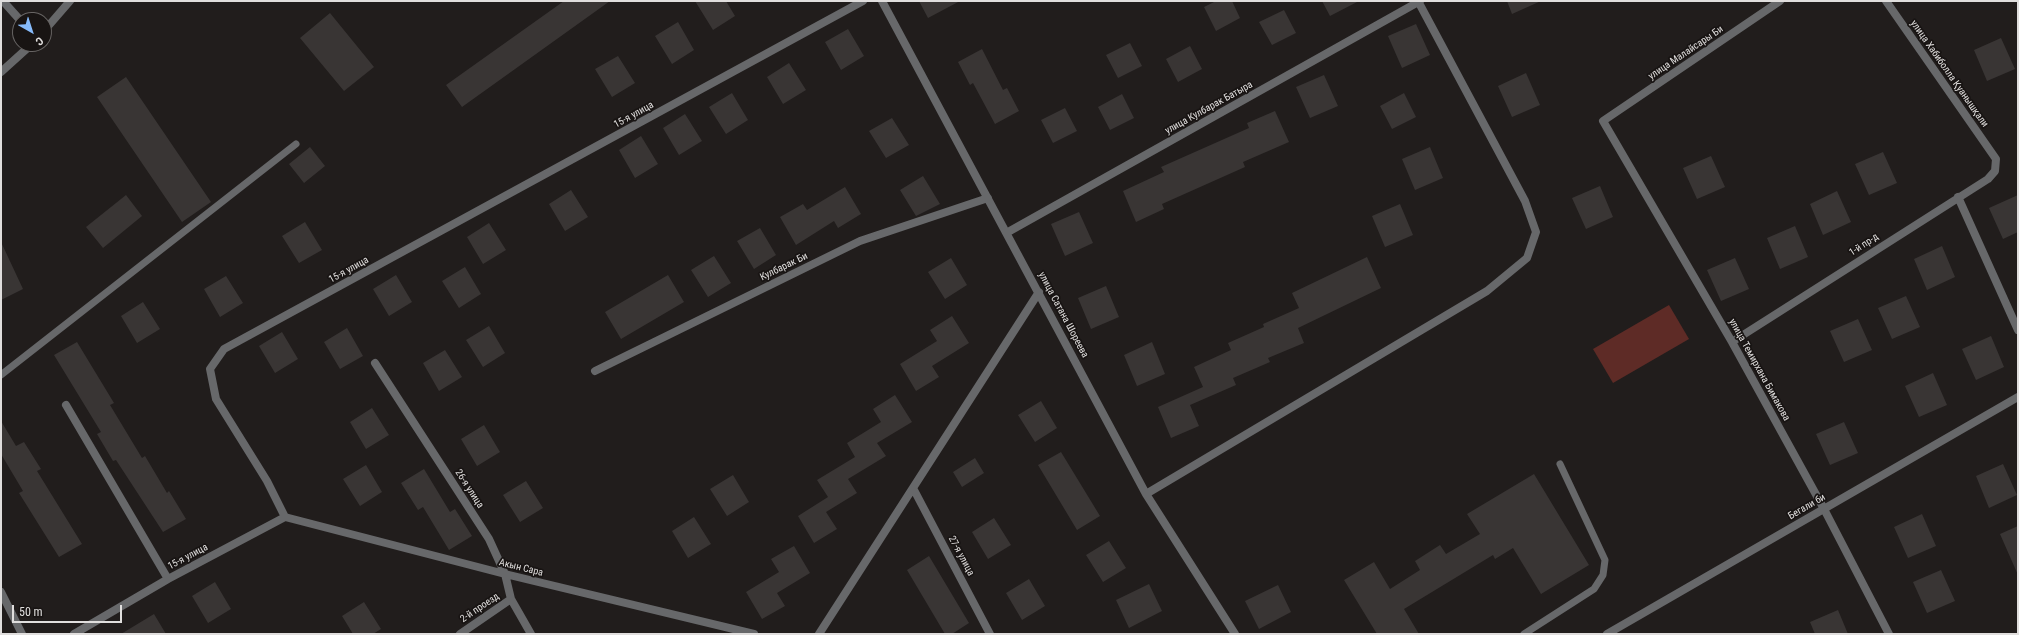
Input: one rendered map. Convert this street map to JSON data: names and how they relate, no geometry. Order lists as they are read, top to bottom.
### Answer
{
  "streets": {
    "street": [
      "улица Малайcары Би",
      "улица Хабиболла Қуанышқали",
      "улица Кулбарак Батыра",
      "15-я улица",
      "1-й пр-д",
      "Кулбарак Би",
      "улица Сатана Шореева",
      "улица Темирхана Бимакова",
      "26-я улица",
      "Бегали би",
      "27-я улица",
      "Акын Сара",
      "2-й проезд"
    ]
  },
  "crossings": [
    ["улица Малайcары Би", "улица Темирхана Бимакова"],
    ["улица Хабиболла Қуанышқали", "1-й пр-д"],
    ["улица Кулбарак Батыра", "улица Сатана Шореева"],
    ["15-я улица", "Акын Сара"],
    ["1-й пр-д", "улица Темирхана Бимакова"],
    ["Кулбарак Би", "улица Сатана Шореева"],
    ["улица Темирхана Бимакова", "Бегали би"],
    ["26-я улица", "Акын Сара"],
    ["26-я улица", "2-й проезд"]
  ],
  "scale_bar": "50 m",
  "north": "bottom right"
}
